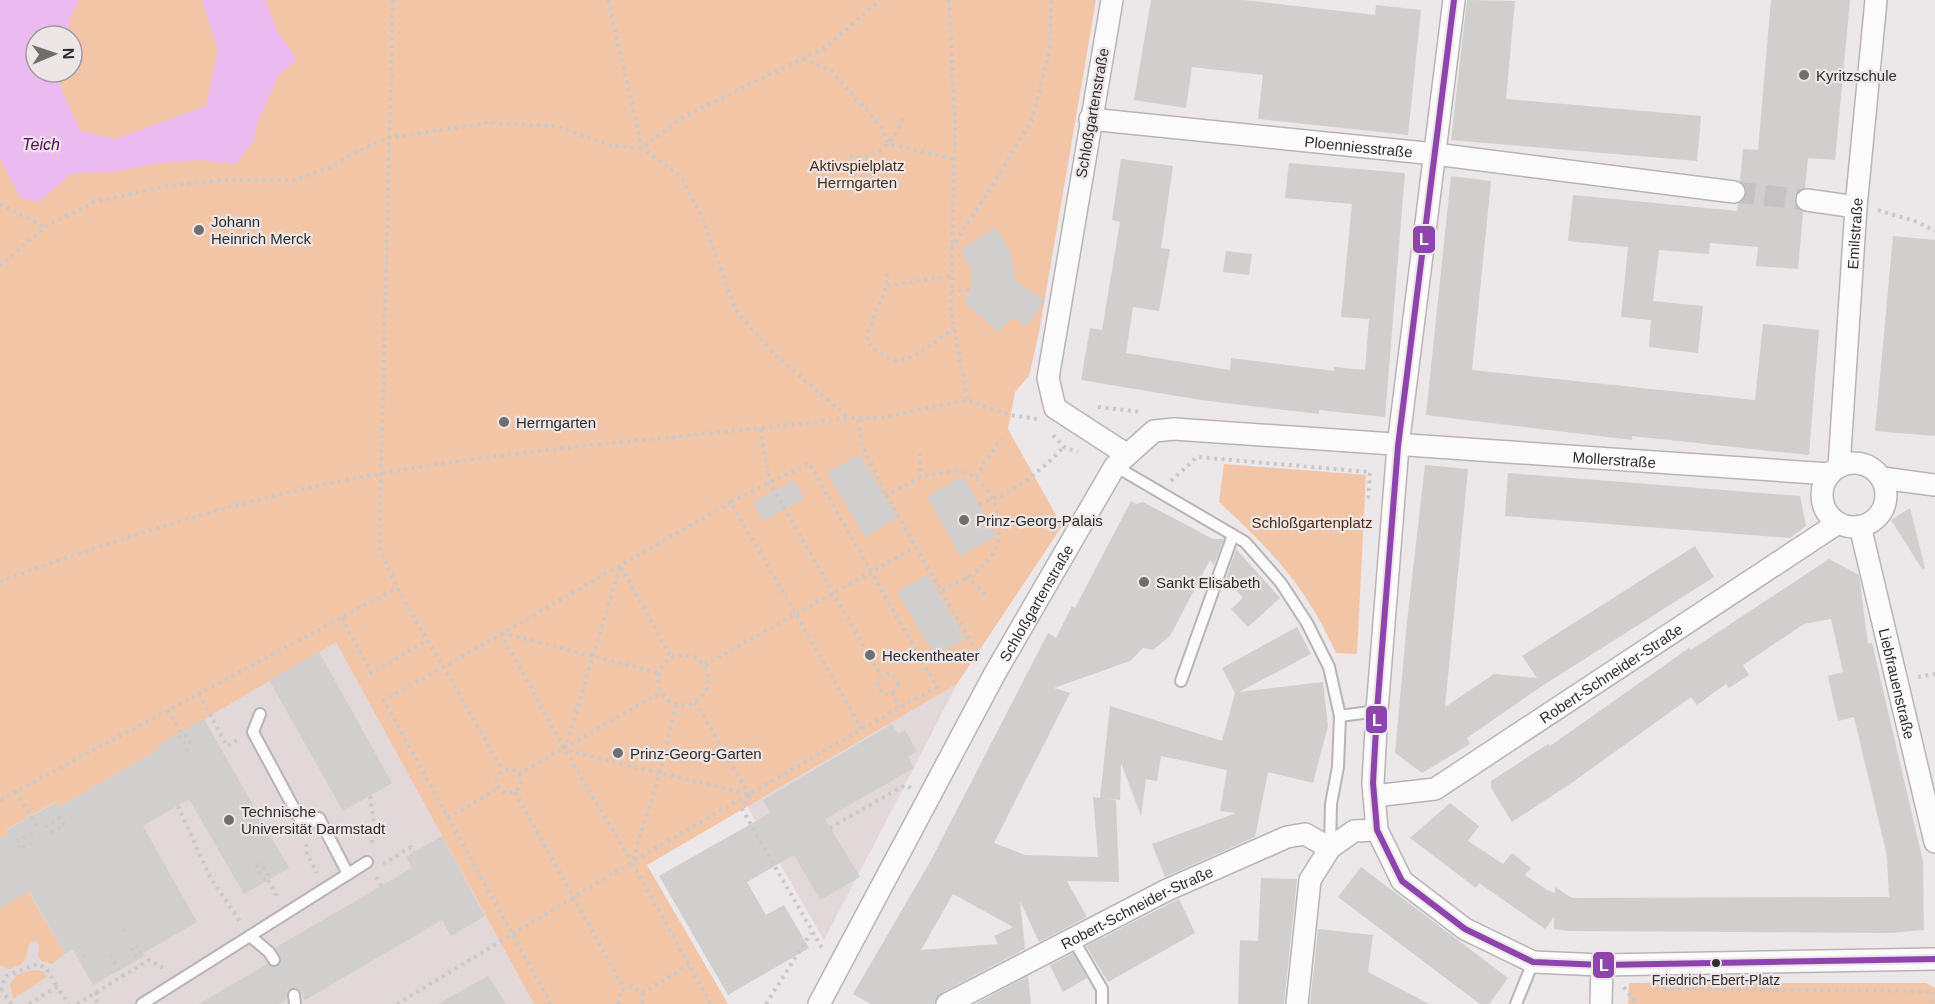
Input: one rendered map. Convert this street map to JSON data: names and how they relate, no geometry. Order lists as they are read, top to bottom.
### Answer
{
  "streets": {
    "street": [
      "Schloßgartenstraße",
      "Ploenniesstraße",
      "Emilstraße",
      "Mollerstraße",
      "Robert-Schneider-Straße",
      "Liebfrauenstraße"
    ]
  },
  "crossings": [
    ["Schloßgartenstraße", "Ploenniesstraße"],
    ["Emilstraße", "Mollerstraße"],
    ["Emilstraße", "Robert-Schneider-Straße"],
    ["Emilstraße", "Liebfrauenstraße"],
    ["Mollerstraße", "Robert-Schneider-Straße"],
    ["Mollerstraße", "Liebfrauenstraße"],
    ["Robert-Schneider-Straße", "Liebfrauenstraße"]
  ],
  "water": ["Teich"],
  "parks": ["Aktivspielplatz Herrngarten", "Schloßgartenplatz"],
  "places": [
    "Kyritzschule",
    "Johann Heinrich Merck",
    "Herrngarten",
    "Prinz-Georg-Palais",
    "Sankt Elisabeth",
    "Heckentheater",
    "Prinz-Georg-Garten",
    "Technische Universität Darmstadt",
    "Friedrich-Ebert-Platz"
  ],
  "lines": ["transit line L"],
  "north": "right"
}
